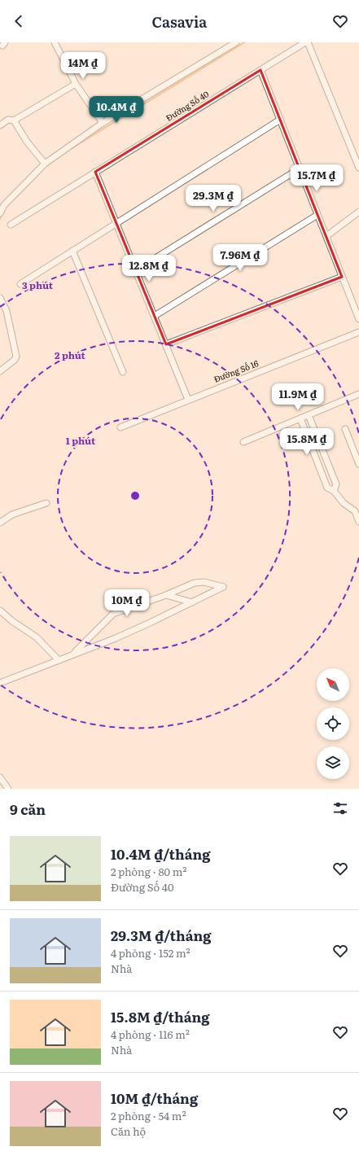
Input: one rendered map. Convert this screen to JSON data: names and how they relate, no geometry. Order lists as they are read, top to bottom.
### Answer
{
  "streets": {
    "street": ["Đường Số 40", "Đường Số 16"]
  },
  "north": "top left",
  "page": {
    "header": "Casavia",
    "price": [
      "14M ₫",
      "10.4M ₫",
      "15.7M ₫",
      "29.3M ₫",
      "7.96M ₫",
      "12.8M ₫",
      "11.9M ₫",
      "15.8M ₫",
      "10M ₫"
    ],
    "heading": "9 căn",
    "list": [
      {
        "name": "10.4M ₫/tháng",
        "note": "2 phòng · 80 m² · Đường Số 40"
      },
      {
        "name": "29.3M ₫/tháng",
        "note": "4 phòng · 152 m² · Nhà"
      },
      {
        "name": "15.8M ₫/tháng",
        "note": "4 phòng · 116 m² · Nhà"
      },
      {
        "name": "10M ₫/tháng",
        "note": "2 phòng · 54 m² · Căn hộ"
      }
    ]
  },
  "rings": ["3 phút", "2 phút", "1 phút"]
}
